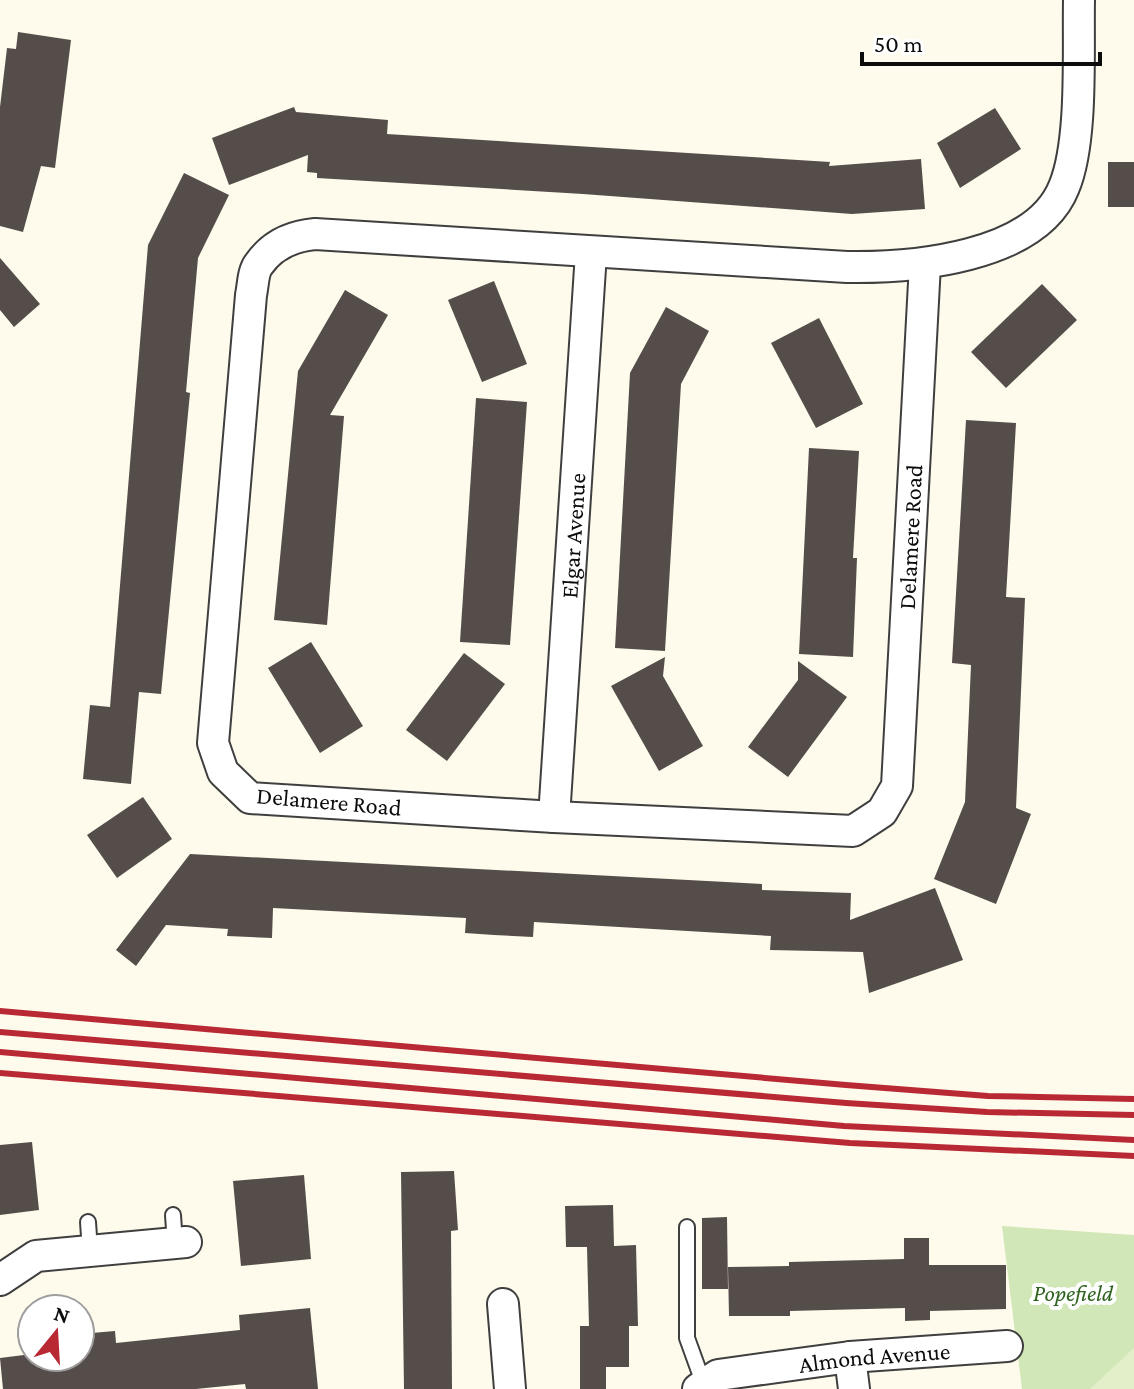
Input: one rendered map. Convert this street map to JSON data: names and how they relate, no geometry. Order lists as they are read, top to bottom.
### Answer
{
  "streets": {
    "street": ["Elgar Avenue", "Delamere Road", "Almond Avenue"]
  },
  "crossings": [
    ["Elgar Avenue", "Delamere Road"]
  ],
  "parks": ["Popefield"],
  "scale_bar": "50 m",
  "north": "top"
}
